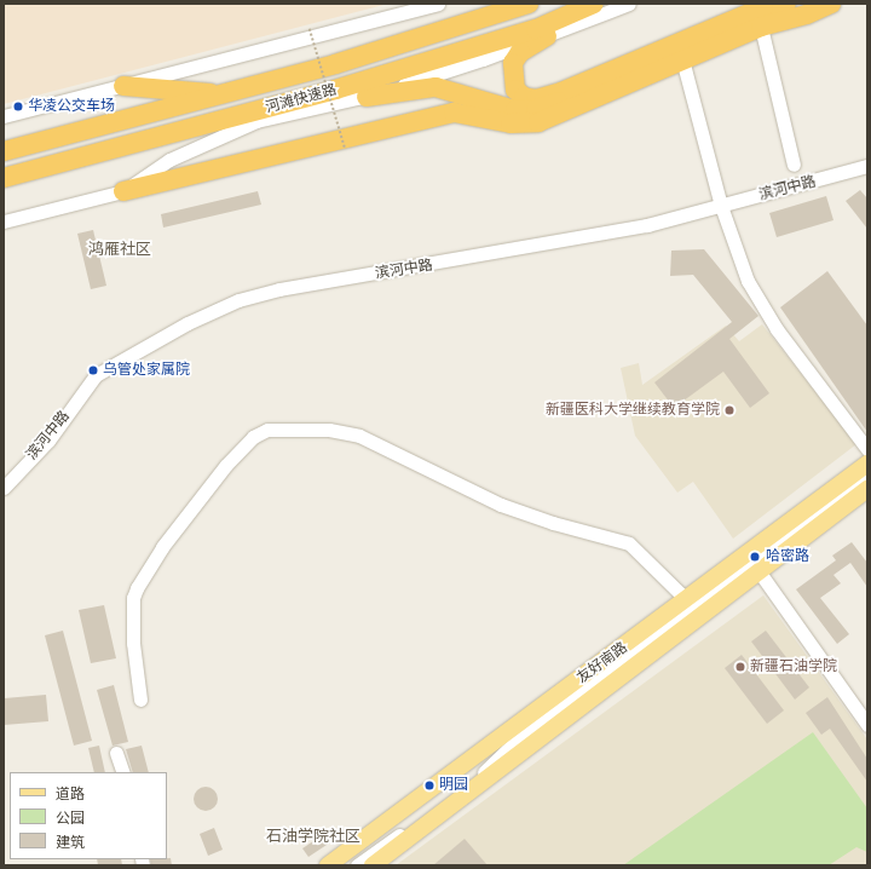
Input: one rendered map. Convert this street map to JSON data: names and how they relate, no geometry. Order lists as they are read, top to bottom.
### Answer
{
  "streets": {
    "highway": ["河滩快速路"],
    "main road": ["友好南路"],
    "street": ["滨河中路"]
  },
  "districts": ["鸿雁社区", "石油学院社区"],
  "places": [
    "华凌公交车场",
    "乌管处家属院",
    "新疆医科大学继续教育学院",
    "哈密路",
    "新疆石油学院",
    "明园"
  ],
  "legend": ["道路", "公园", "建筑"]
}
